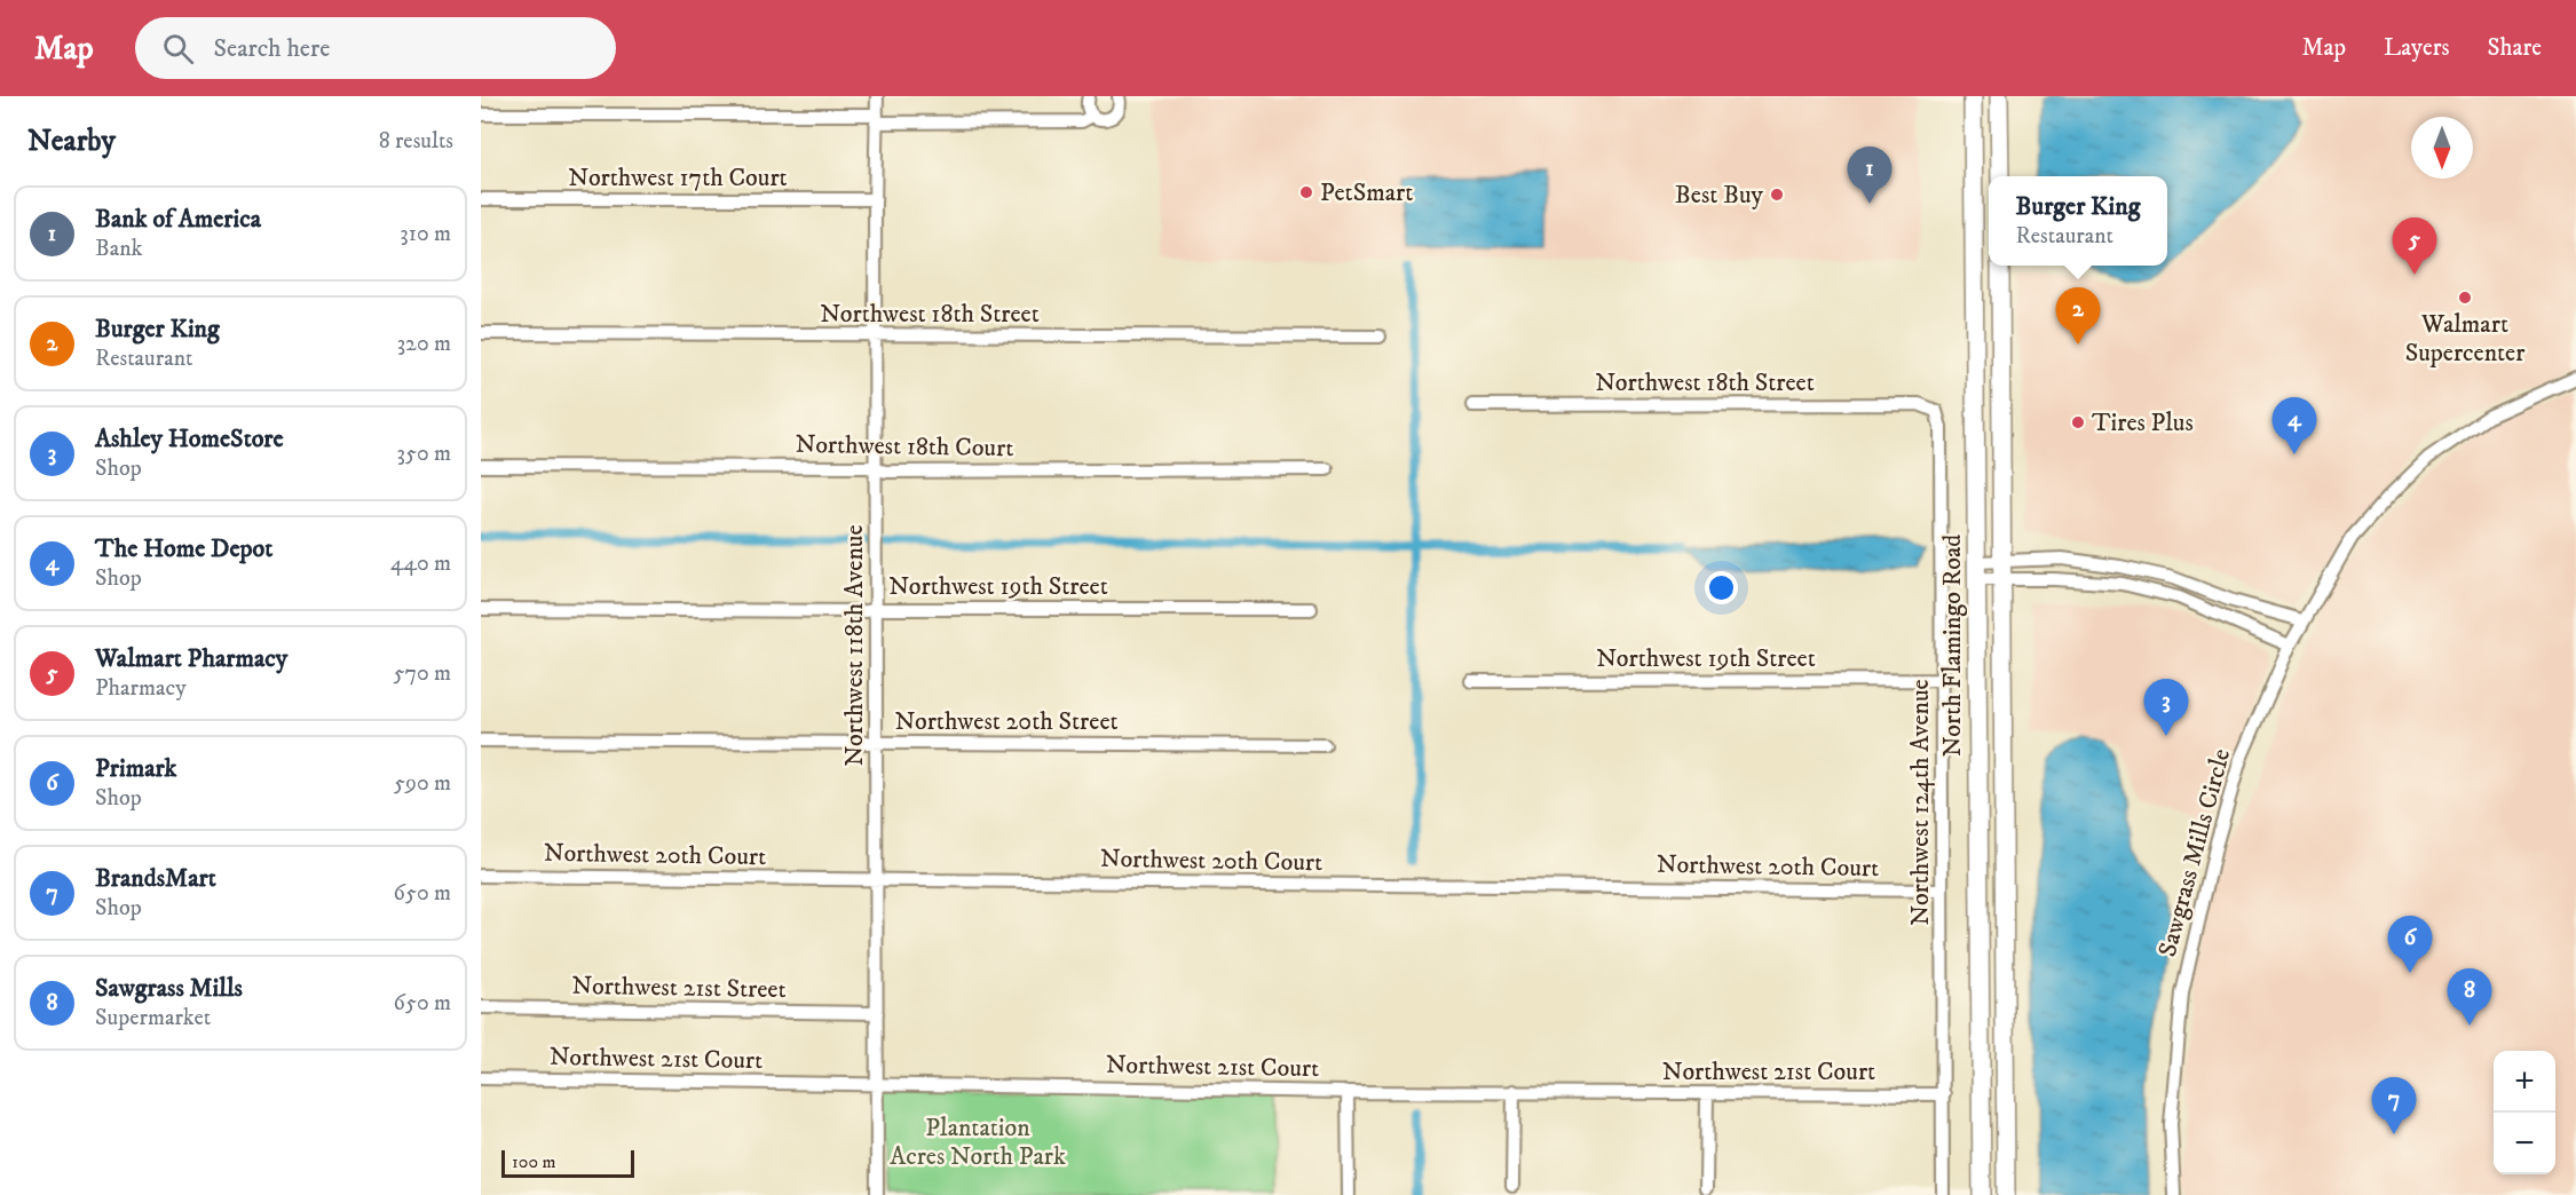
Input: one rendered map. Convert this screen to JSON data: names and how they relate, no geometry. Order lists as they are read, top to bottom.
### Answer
{
  "streets": {
    "highway": ["North Flamingo Road"],
    "street": [
      "Northwest 17th Court",
      "Northwest 18th Street",
      "Northwest 18th Court",
      "Northwest 19th Street",
      "Northwest 118th Avenue",
      "Northwest 20th Street",
      "Northwest 124th Avenue",
      "Sawgrass Mills Circle",
      "Northwest 20th Court",
      "Northwest 21st Street",
      "Northwest 21st Court"
    ]
  },
  "crossings": [
    ["Northwest 17th Court", "Northwest 118th Avenue"],
    ["Northwest 18th Street", "Northwest 118th Avenue"],
    ["Northwest 18th Street", "Northwest 124th Avenue"],
    ["Northwest 18th Court", "Northwest 118th Avenue"],
    ["Northwest 19th Street", "Northwest 118th Avenue"],
    ["Northwest 19th Street", "Northwest 124th Avenue"],
    ["Northwest 118th Avenue", "Northwest 20th Street"],
    ["Northwest 118th Avenue", "Northwest 20th Court"],
    ["Northwest 118th Avenue", "Northwest 21st Street"],
    ["Northwest 118th Avenue", "Northwest 21st Court"],
    ["Northwest 124th Avenue", "Northwest 20th Court"],
    ["Northwest 124th Avenue", "Northwest 21st Court"]
  ],
  "parks": ["Plantation Acres North Park"],
  "places": [
    "PetSmart",
    "Best Buy",
    "Walmart Supercenter",
    "Tires Plus"
  ],
  "scale_bar": "100 m",
  "north": "bottom",
  "page": {
    "header": "Map",
    "search": "Search here",
    "nav": ["Map", "Layers", "Share"],
    "heading": ["Nearby", "8 results"],
    "pins": [
      "1",
      "5",
      "2",
      "4",
      "3",
      "6",
      "8",
      "7"
    ],
    "popup": ["Burger King", "Restaurant"],
    "list": [
      {
        "mark": "1",
        "name": "Bank of America",
        "note": "Bank",
        "value": "310 m"
      },
      {
        "mark": "2",
        "name": "Burger King",
        "note": "Restaurant",
        "value": "320 m"
      },
      {
        "mark": "3",
        "name": "Ashley HomeStore",
        "note": "Shop",
        "value": "350 m"
      },
      {
        "mark": "4",
        "name": "The Home Depot",
        "note": "Shop",
        "value": "440 m"
      },
      {
        "mark": "5",
        "name": "Walmart Pharmacy",
        "note": "Pharmacy",
        "value": "570 m"
      },
      {
        "mark": "6",
        "name": "Primark",
        "note": "Shop",
        "value": "590 m"
      },
      {
        "mark": "7",
        "name": "BrandsMart",
        "note": "Shop",
        "value": "650 m"
      },
      {
        "mark": "8",
        "name": "Sawgrass Mills",
        "note": "Supermarket",
        "value": "650 m"
      }
    ],
    "map_buttons": ["+", "−"],
    "scale": "100 m"
  }
}
